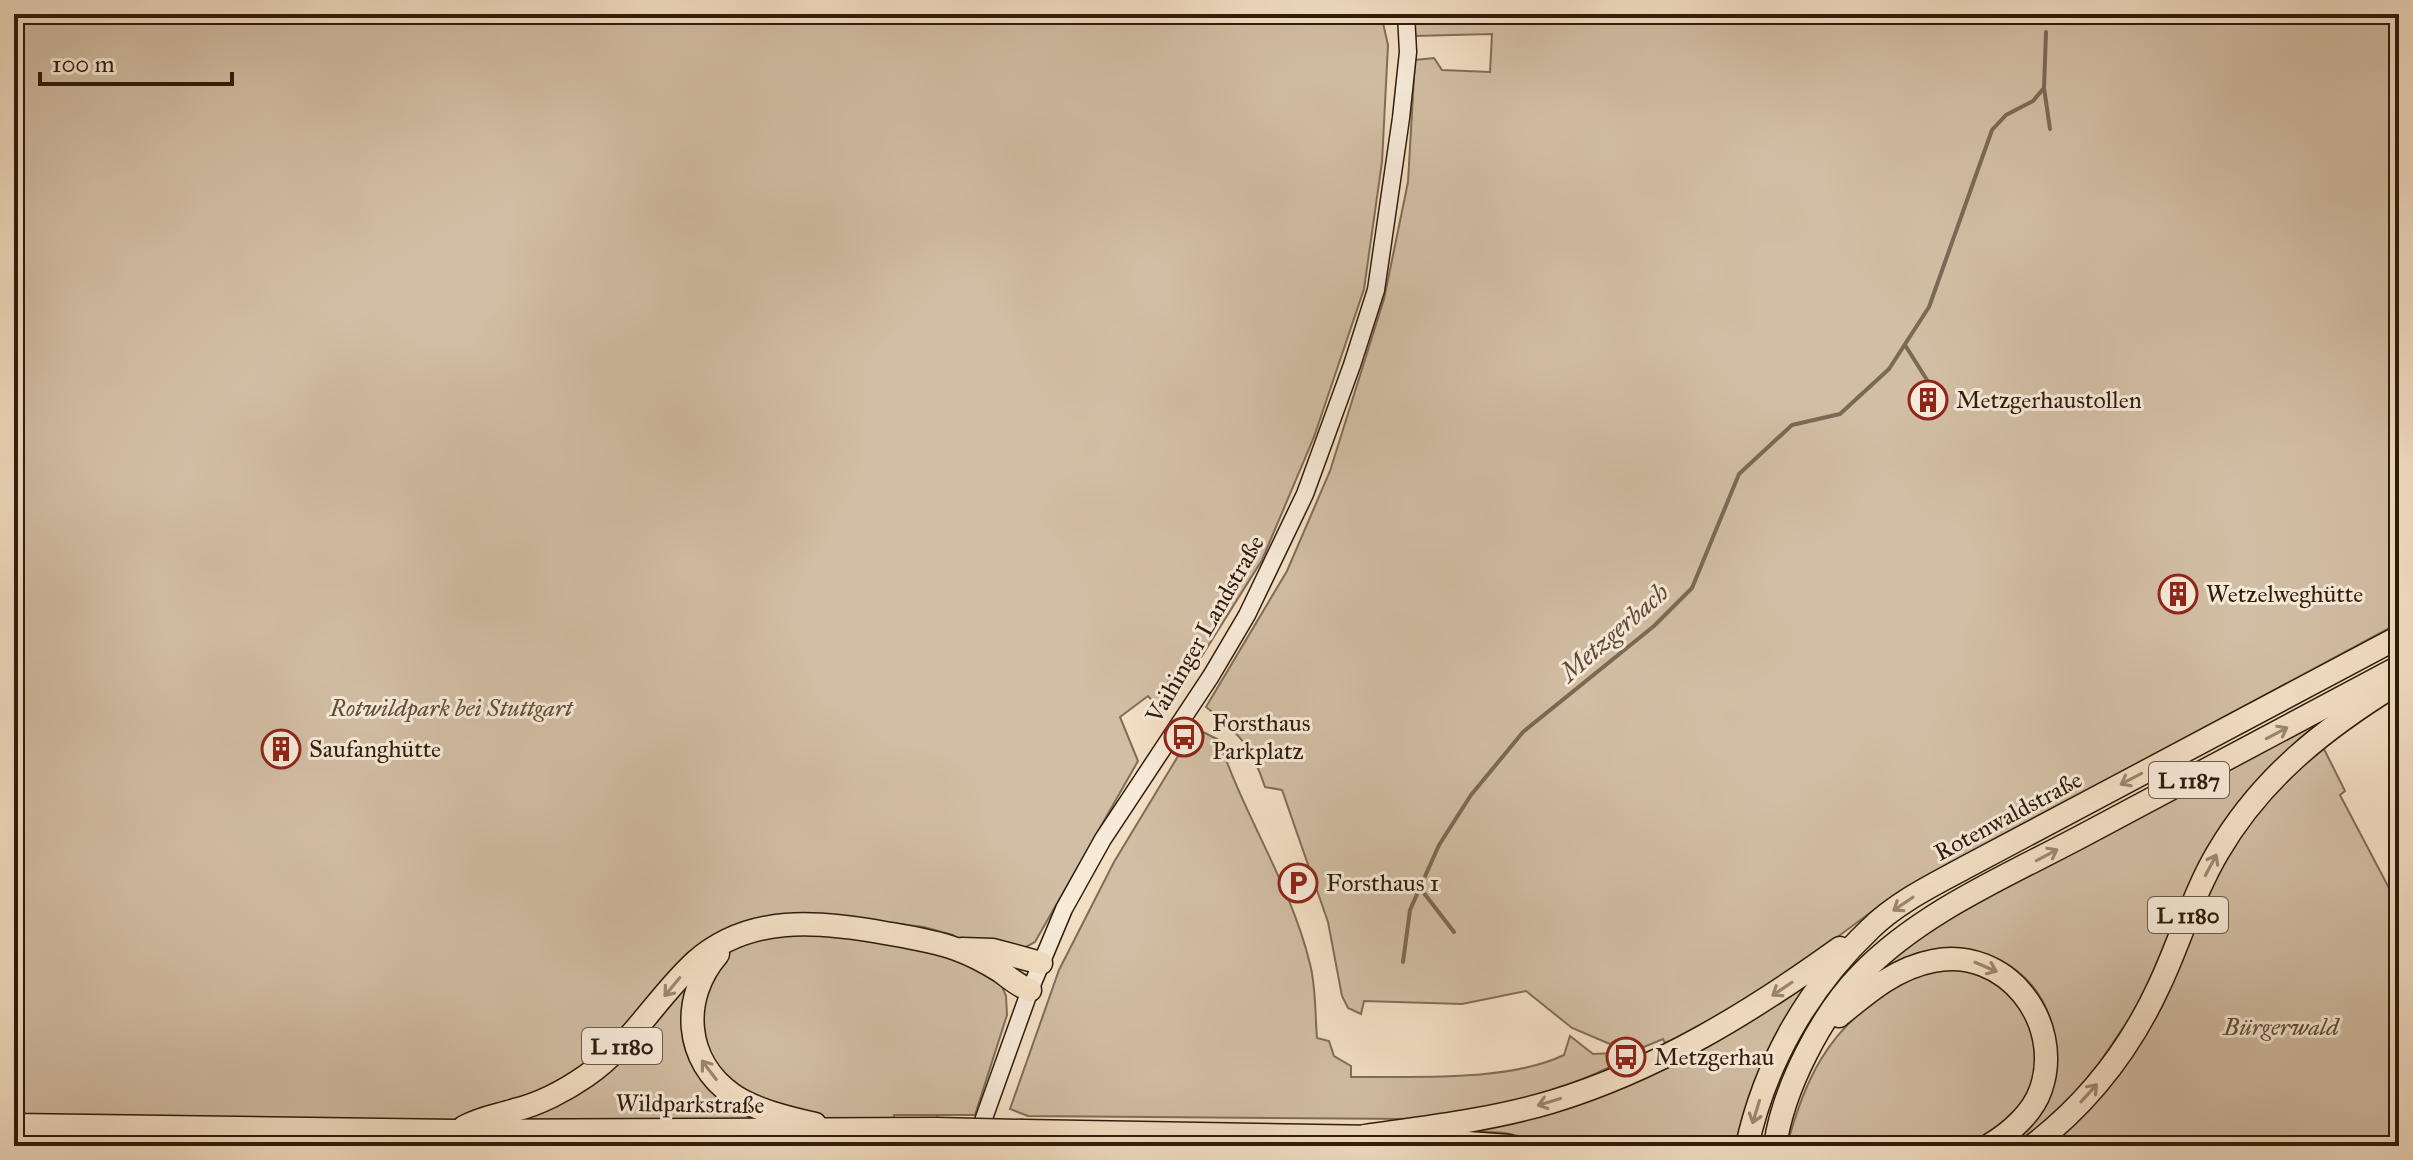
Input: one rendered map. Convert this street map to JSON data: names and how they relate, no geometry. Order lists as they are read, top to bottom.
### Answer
{
  "streets": {
    "highway": [
      "L 1187",
      "Rotenwaldstraße",
      "L 1180",
      "Wildparkstraße"
    ],
    "street": ["Vaihinger Landstraße"]
  },
  "crossings": [
    ["Vaihinger Landstraße", "L 1180"],
    ["Rotenwaldstraße", "L 1180"],
    ["L 1180", "Wildparkstraße"]
  ],
  "water": ["Metzgerbach"],
  "parks": ["Rotwildpark bei Stuttgart", "Bürgerwald"],
  "places": {
    "building": ["Metzgerhaustollen", "Wetzelweghütte", "Saufanghütte"],
    "bus stop": ["Forsthaus Parkplatz", "Metzgerhau"],
    "parking": ["Forsthaus 1"]
  },
  "scale_bar": "100 m"
}
